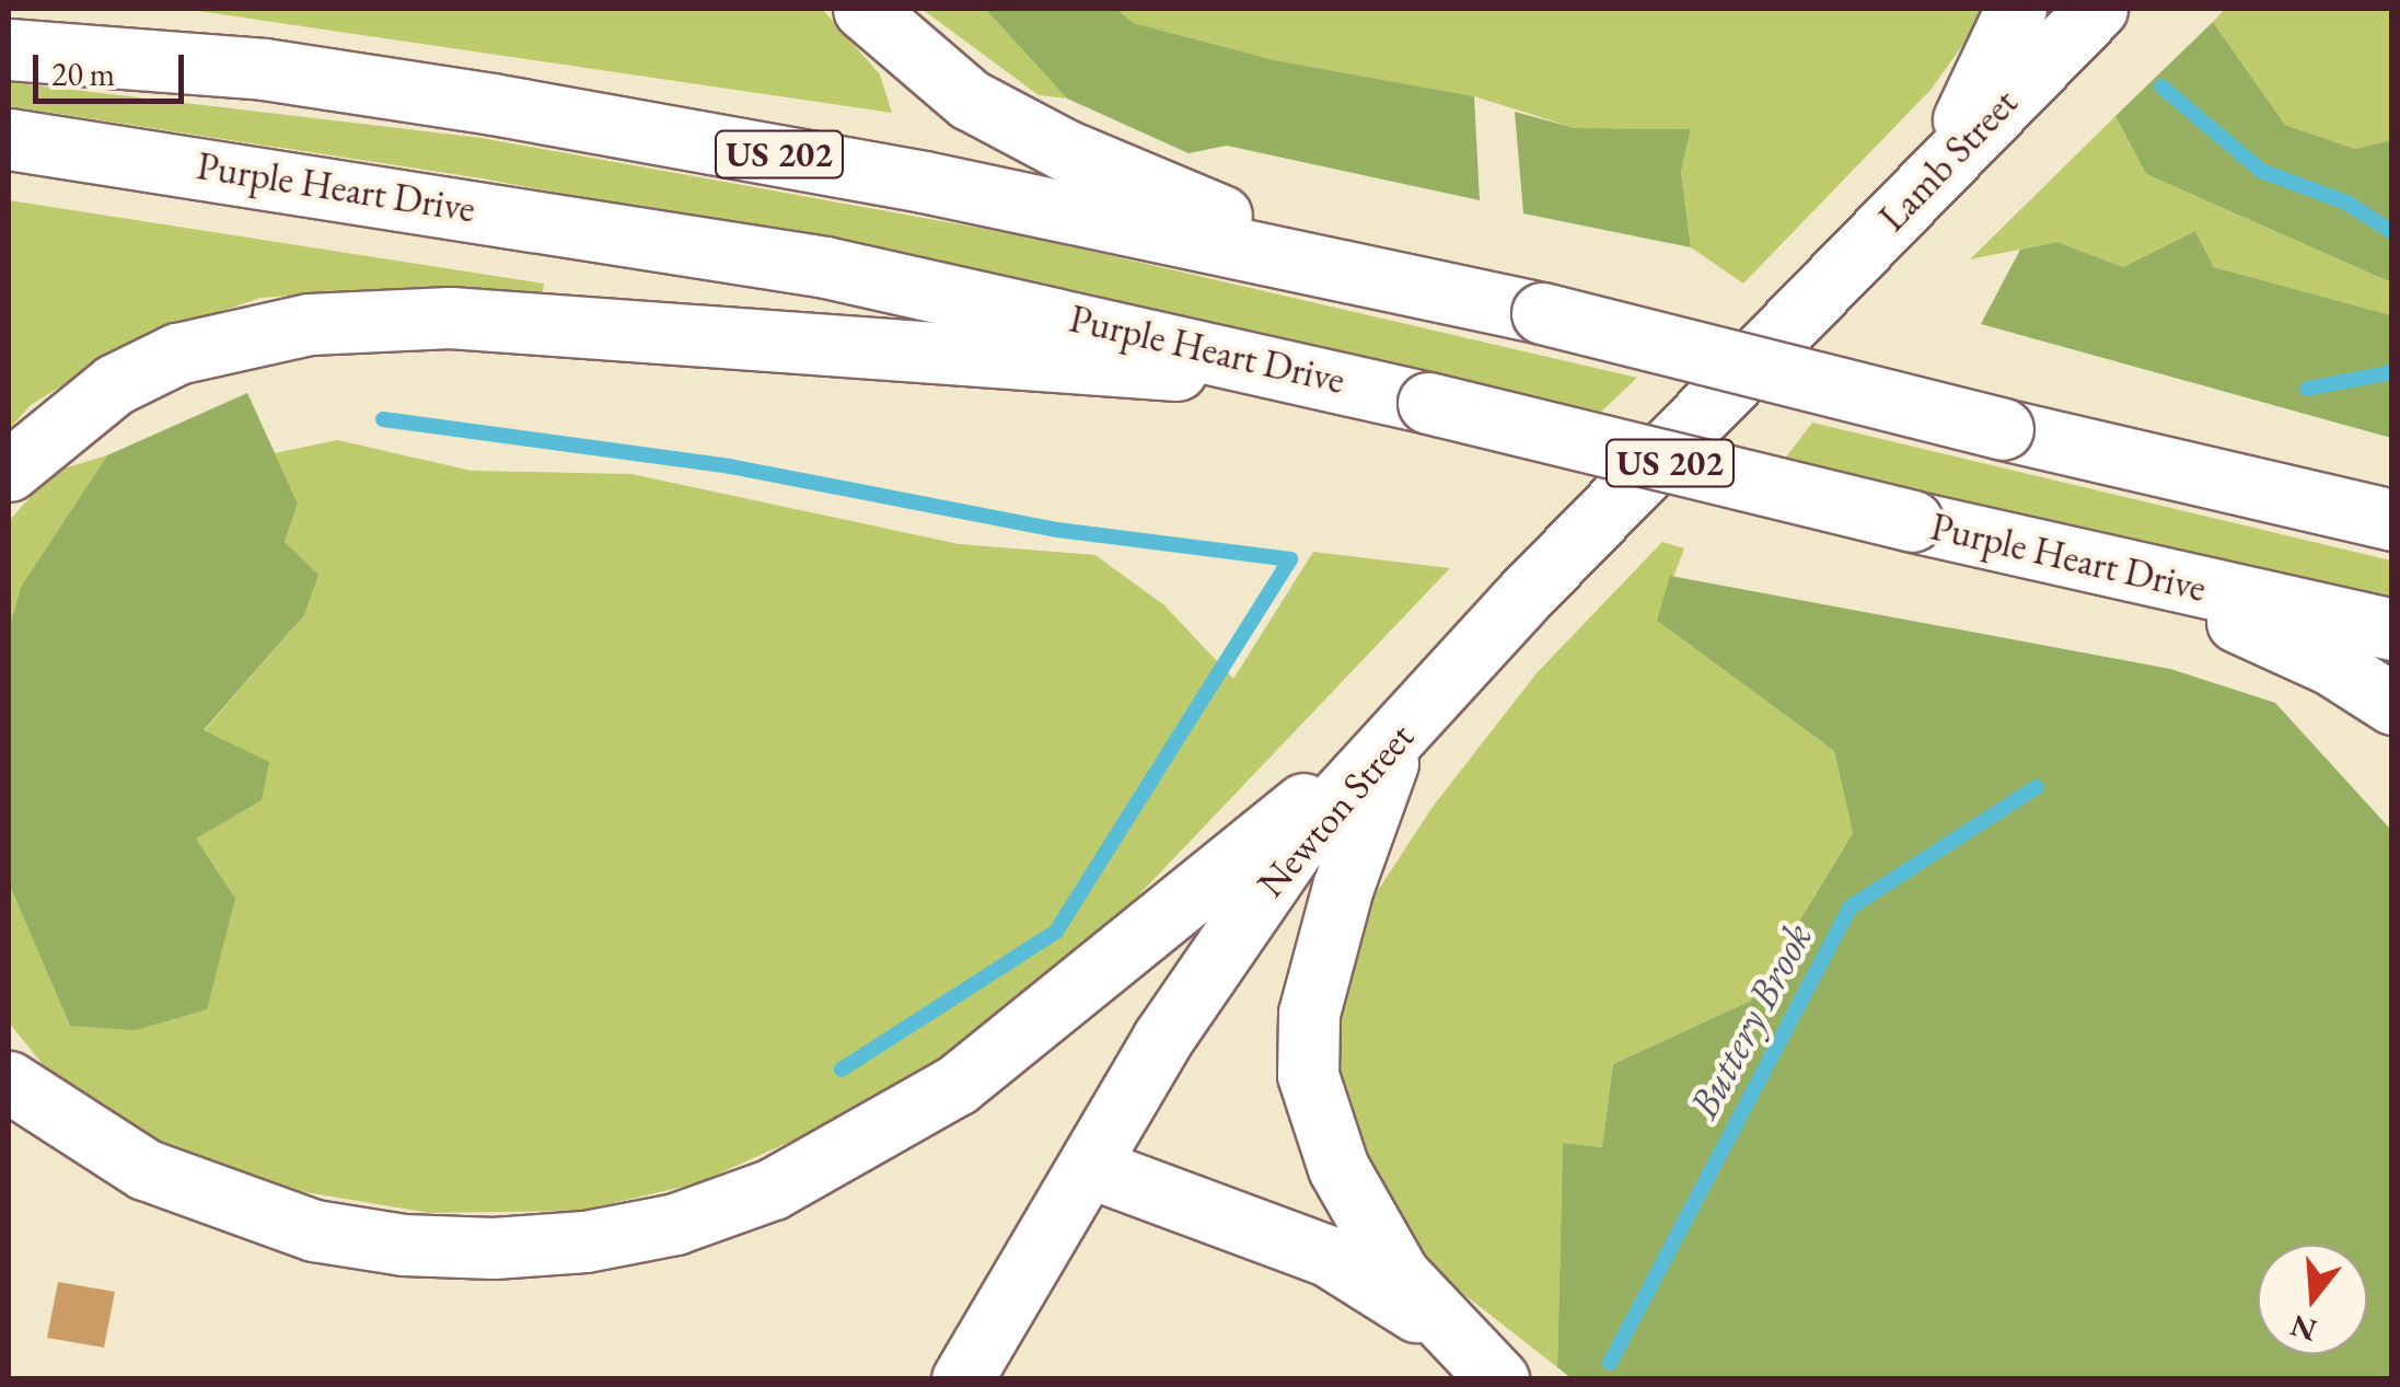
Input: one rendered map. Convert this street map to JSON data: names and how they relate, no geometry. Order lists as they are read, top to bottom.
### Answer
{
  "streets": {
    "main road": [
      "US 202",
      "Lamb Street",
      "Purple Heart Drive",
      "Newton Street"
    ]
  },
  "crossings": [
    ["Lamb Street", "Newton Street"]
  ],
  "water": ["Buttery Brook"],
  "scale_bar": "20 m",
  "north": "bottom"
}
